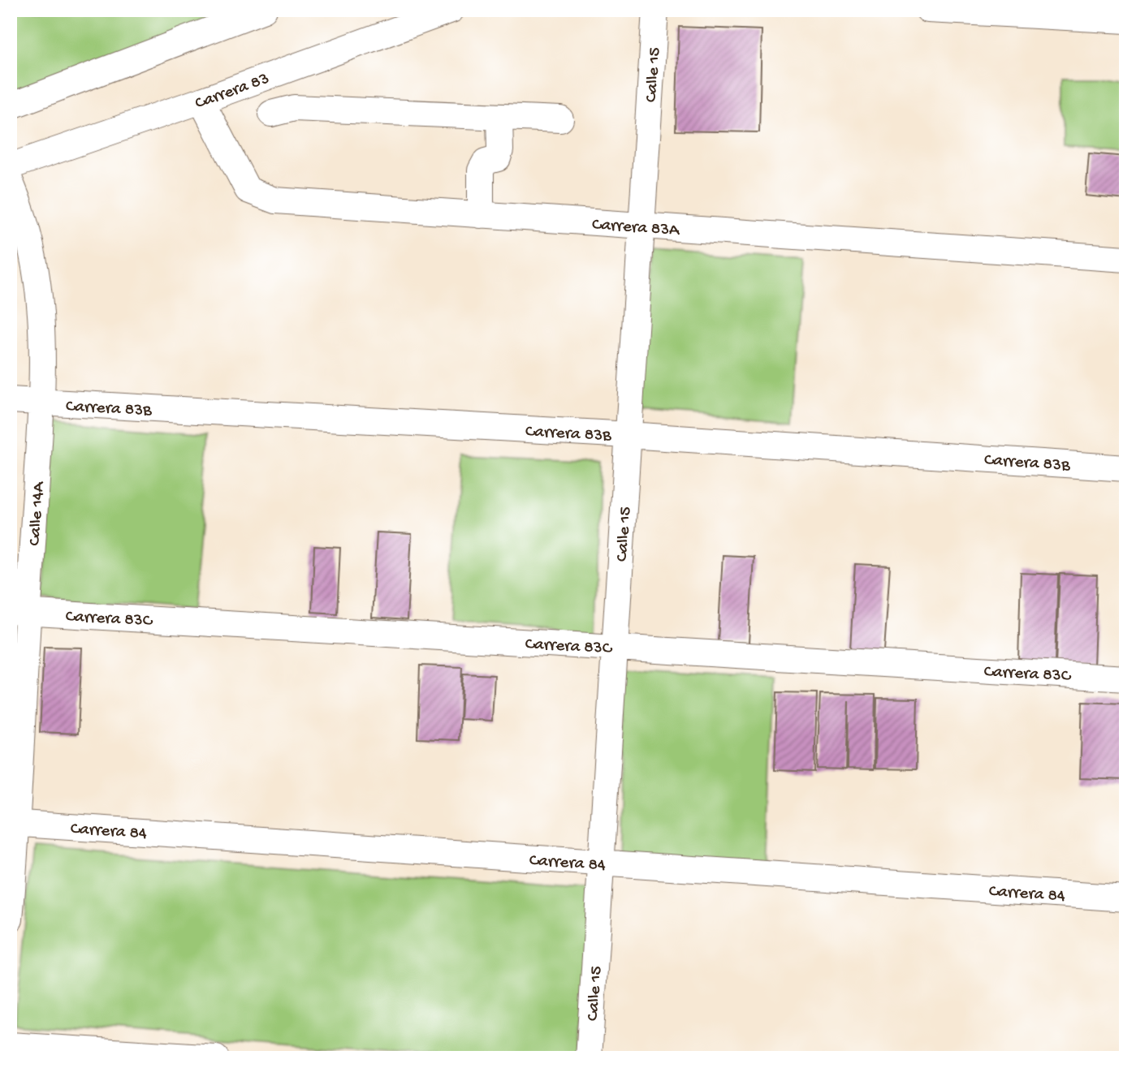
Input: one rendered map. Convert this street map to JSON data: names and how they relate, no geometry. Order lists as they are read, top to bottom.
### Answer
{
  "streets": {
    "street": [
      "Calle 15",
      "Carrera 83",
      "Carrera 83A",
      "Carrera 83B",
      "Calle 14A",
      "Carrera 83C",
      "Carrera 84"
    ]
  },
  "crossings": [
    ["Calle 15", "Carrera 83A"],
    ["Calle 15", "Carrera 83B"],
    ["Calle 15", "Carrera 83C"],
    ["Calle 15", "Carrera 84"],
    ["Carrera 83", "Carrera 83A"],
    ["Carrera 83B", "Calle 14A"],
    ["Calle 14A", "Carrera 83C"],
    ["Calle 14A", "Carrera 84"]
  ]
}
